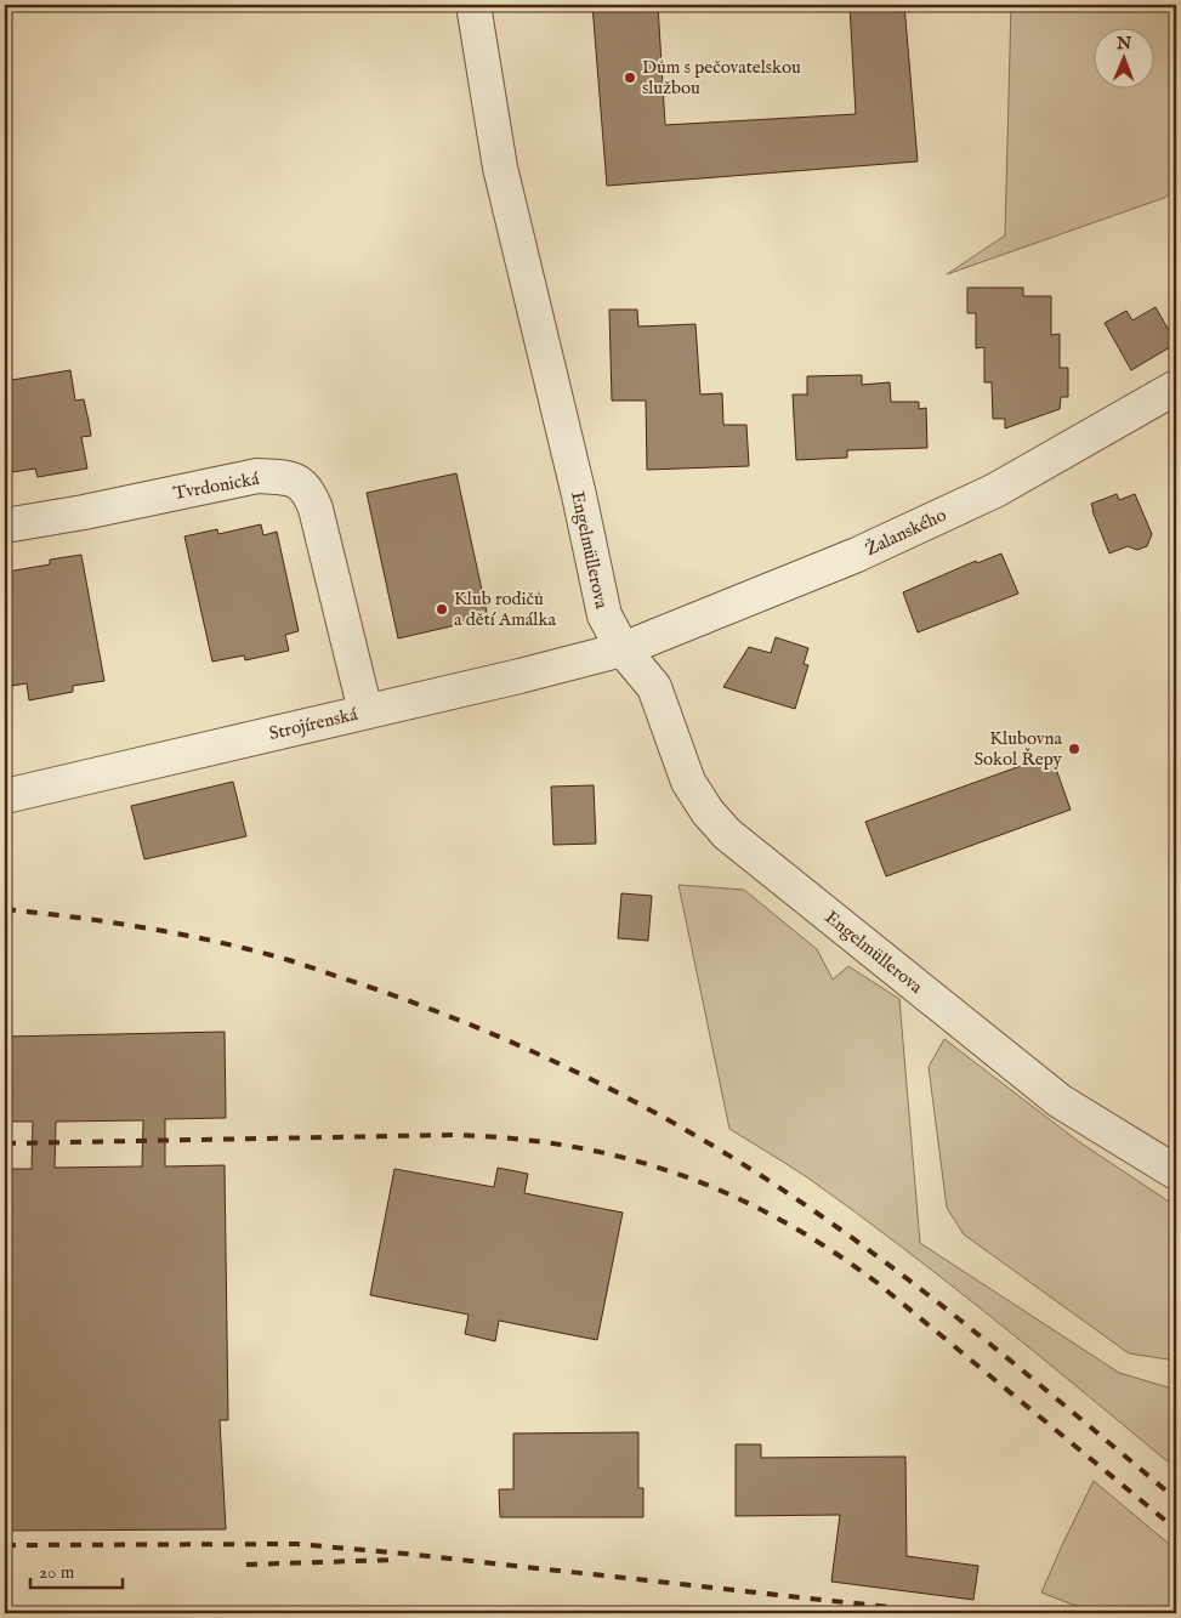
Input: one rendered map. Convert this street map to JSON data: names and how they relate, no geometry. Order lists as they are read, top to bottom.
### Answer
{
  "streets": {
    "street": [
      "Tvrdonická",
      "Žalanského",
      "Engelmüllerova",
      "Strojírenská"
    ]
  },
  "crossings": [
    ["Tvrdonická", "Strojírenská"],
    ["Žalanského", "Engelmüllerova"],
    ["Žalanského", "Strojírenská"],
    ["Engelmüllerova", "Strojírenská"]
  ],
  "places": ["Dům s pečovatelskou službou", "Klub rodičů a dětí Amálka", "Klubovna Sokol Řepy"],
  "scale_bar": "20 m",
  "north": "top"
}
